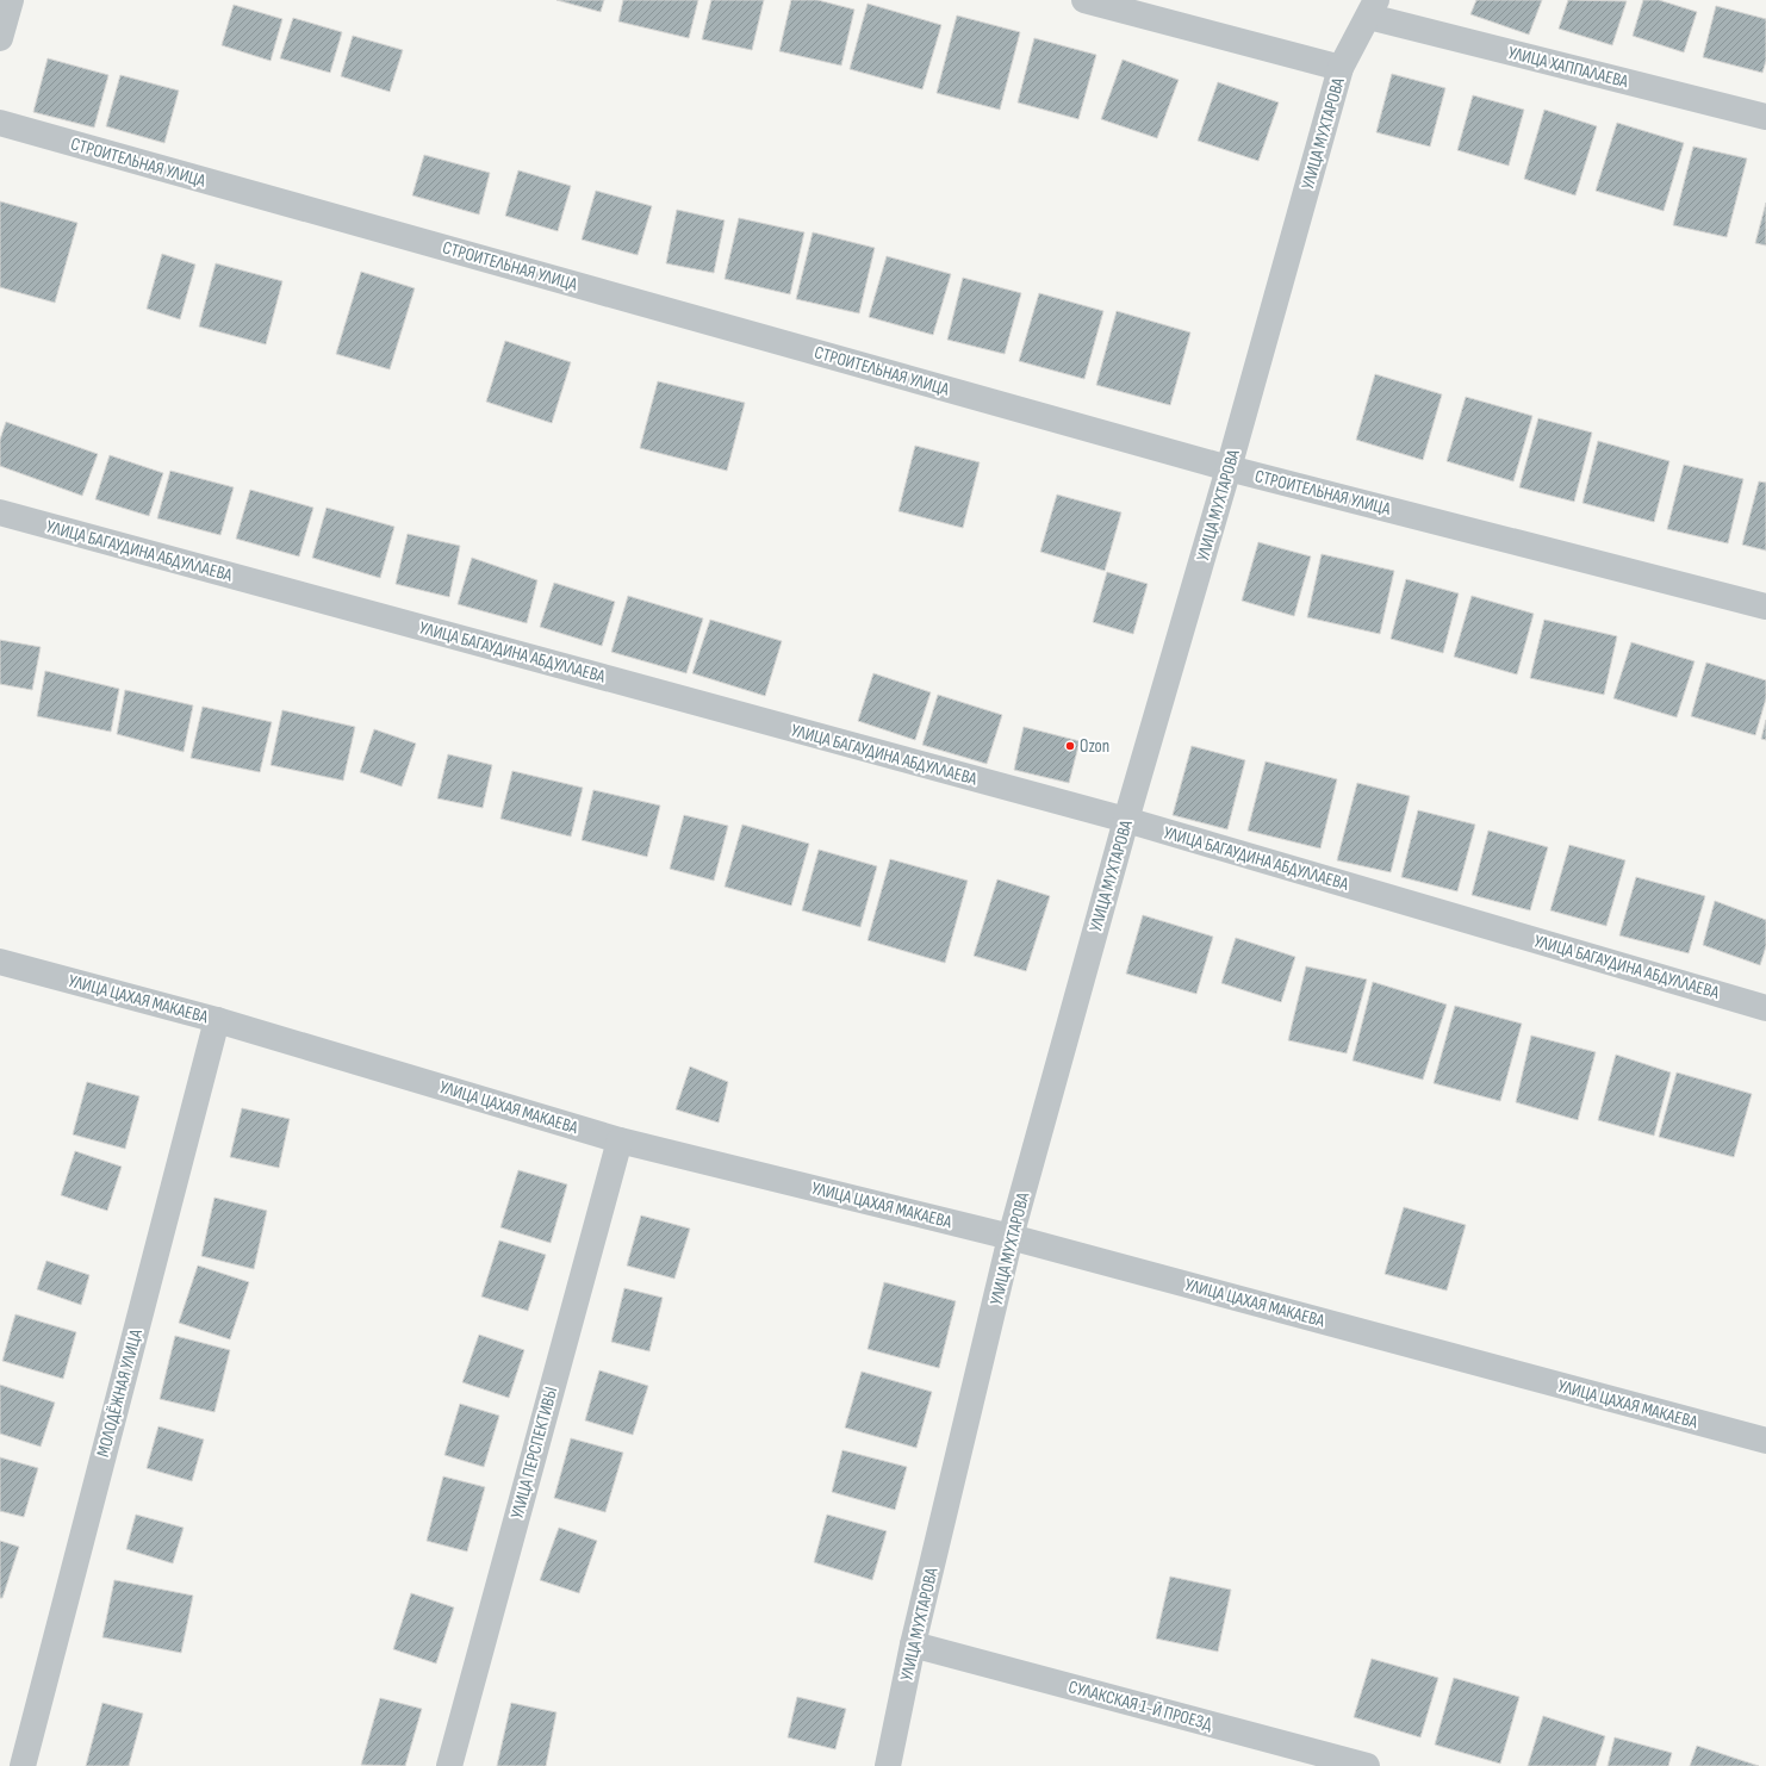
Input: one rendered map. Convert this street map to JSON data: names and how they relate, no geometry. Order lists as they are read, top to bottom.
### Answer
{
  "streets": {
    "street": [
      "УЛИЦА ХАППАЛАЕВА",
      "УЛИЦА МУХТАРОВА",
      "СТРОИТЕЛЬНАЯ УЛИЦА",
      "УЛИЦА БАГАУДИНА АБДУЛЛАЕВА",
      "УЛИЦА ЦАХАЯ МАКАЕВА",
      "МОЛОДЁЖНАЯ УЛИЦА",
      "УЛИЦА ПЕРСПЕКТИВЫ",
      "СУЛАКСКАЯ 1-Й ПРОЕЗД"
    ]
  },
  "crossings": [
    ["УЛИЦА ХАППАЛАЕВА", "УЛИЦА МУХТАРОВА"],
    ["УЛИЦА МУХТАРОВА", "СТРОИТЕЛЬНАЯ УЛИЦА"],
    ["УЛИЦА МУХТАРОВА", "УЛИЦА БАГАУДИНА АБДУЛЛАЕВА"],
    ["УЛИЦА МУХТАРОВА", "УЛИЦА ЦАХАЯ МАКАЕВА"],
    ["УЛИЦА МУХТАРОВА", "СУЛАКСКАЯ 1-Й ПРОЕЗД"],
    ["УЛИЦА ЦАХАЯ МАКАЕВА", "МОЛОДЁЖНАЯ УЛИЦА"],
    ["УЛИЦА ЦАХАЯ МАКАЕВА", "УЛИЦА ПЕРСПЕКТИВЫ"]
  ],
  "places": ["Ozon"]
}
